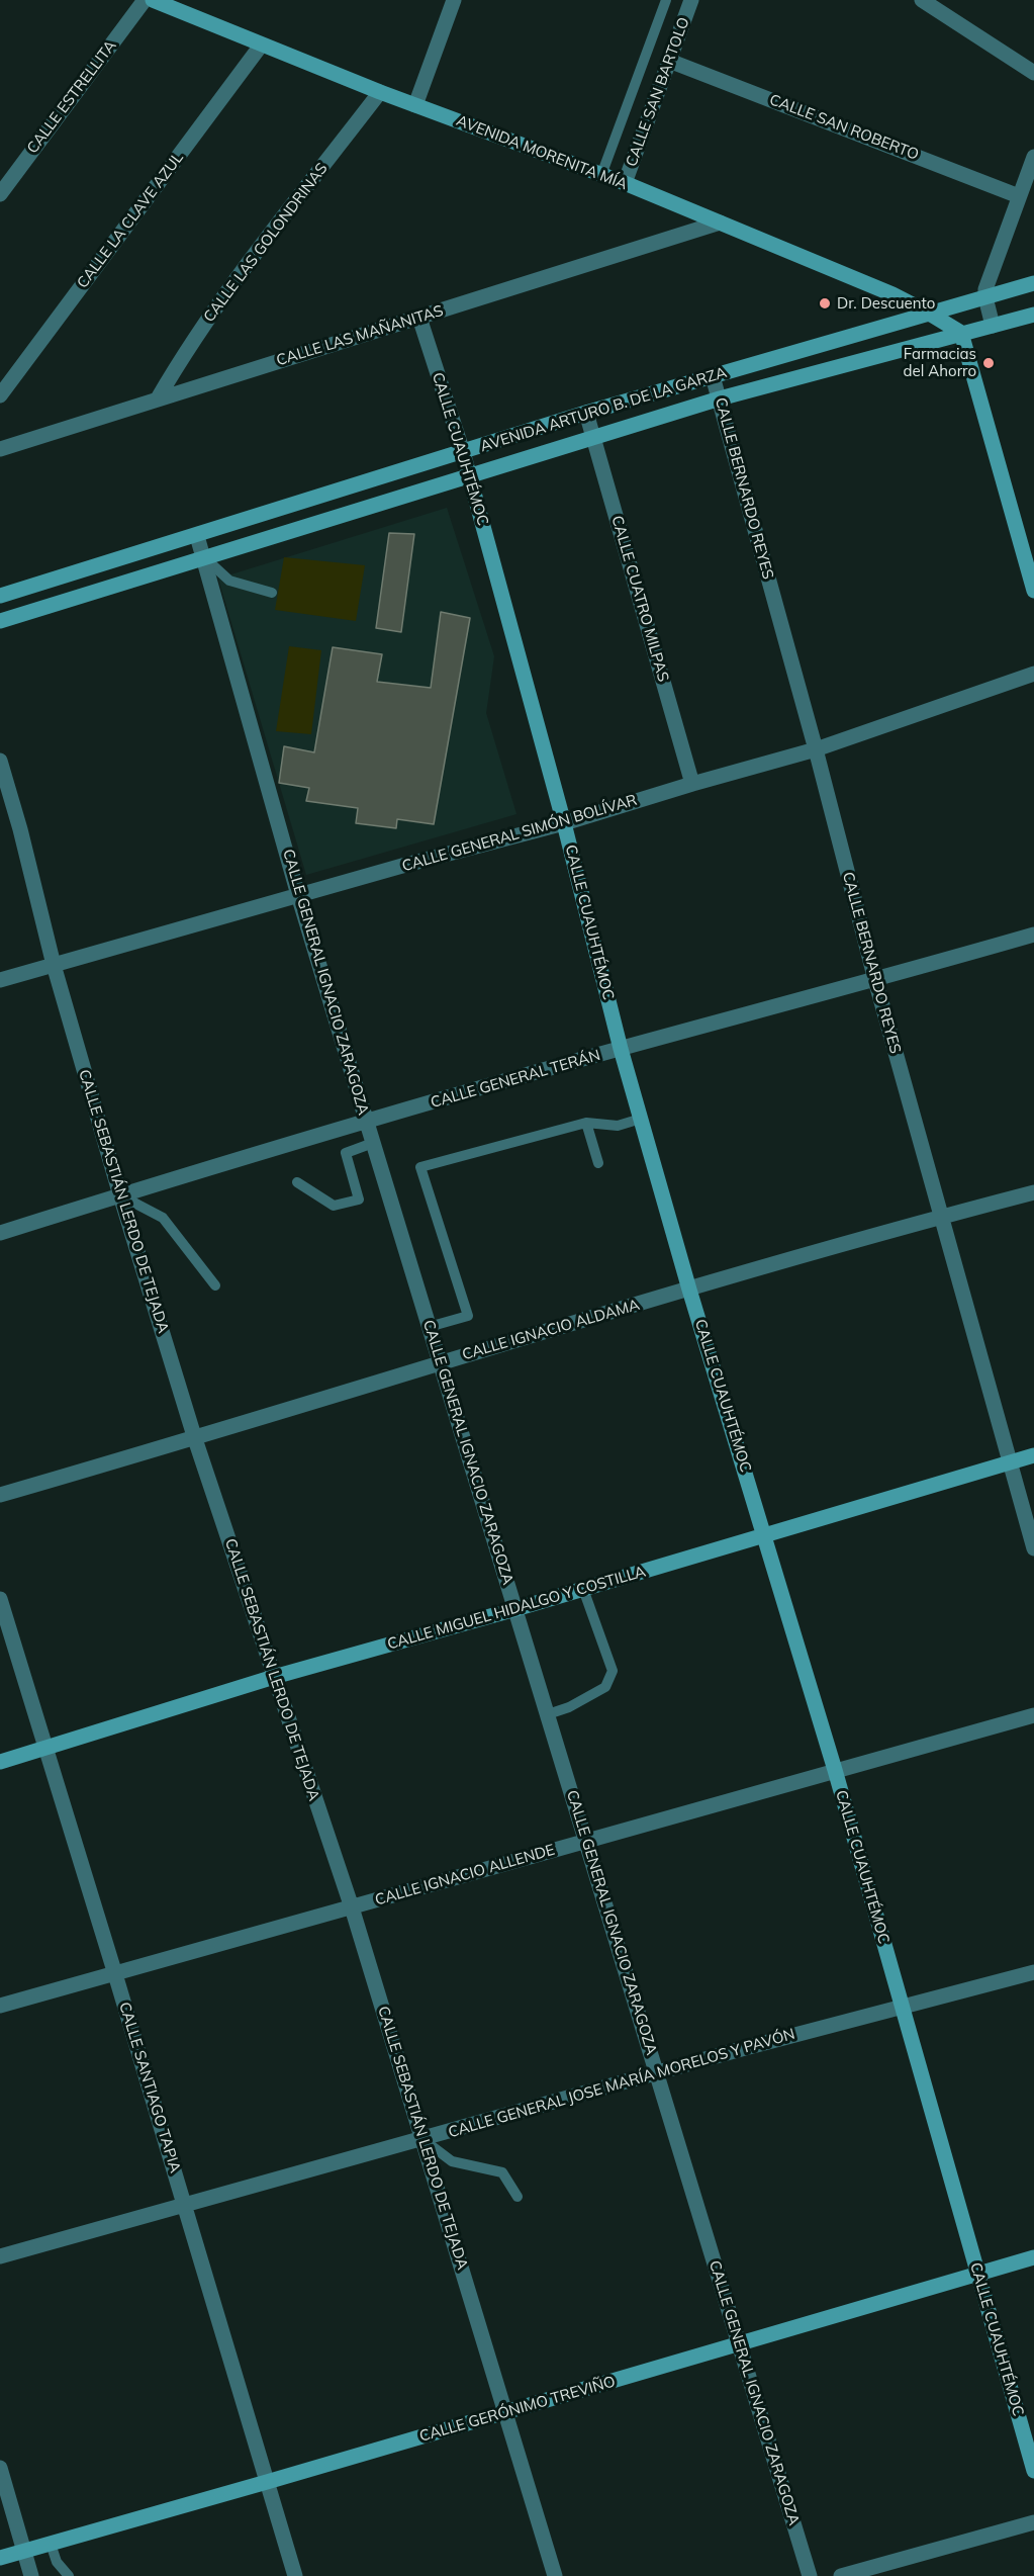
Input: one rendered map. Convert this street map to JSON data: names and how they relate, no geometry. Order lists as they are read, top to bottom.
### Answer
{
  "streets": {
    "street": [
      "CALLE SAN BARTOLO",
      "CALLE ESTRELLITA",
      "CALLE SAN ROBERTO",
      "AVENIDA MORENITA MÍA",
      "CALLE LA CLAVE AZUL",
      "CALLE LAS GOLONDRINAS",
      "CALLE LAS MAÑANITAS",
      "AVENIDA ARTURO B. DE LA GARZA",
      "CALLE CUAUHTÉMOC",
      "CALLE BERNARDO REYES",
      "CALLE CUATRO MILPAS",
      "CALLE GENERAL SIMÓN BOLÍVAR",
      "CALLE GENERAL IGNACIO ZARAGOZA",
      "CALLE GENERAL TERÁN",
      "CALLE SEBASTIÁN LERDO DE TEJADA",
      "CALLE IGNACIO ALDAMA",
      "CALLE MIGUEL HIDALGO Y COSTILLA",
      "CALLE IGNACIO ALLENDE",
      "CALLE GENERAL JOSE MARÍA MORELOS Y PAVÓN",
      "CALLE SANTIAGO TAPIA",
      "CALLE GERÓNIMO TREVIÑO"
    ]
  },
  "crossings": [
    ["CALLE SAN BARTOLO", "CALLE SAN ROBERTO"],
    ["CALLE SAN BARTOLO", "AVENIDA MORENITA MÍA"],
    ["AVENIDA MORENITA MÍA", "CALLE LA CLAVE AZUL"],
    ["AVENIDA MORENITA MÍA", "CALLE LAS GOLONDRINAS"],
    ["AVENIDA MORENITA MÍA", "CALLE LAS MAÑANITAS"],
    ["AVENIDA MORENITA MÍA", "AVENIDA ARTURO B. DE LA GARZA"],
    ["CALLE LAS GOLONDRINAS", "CALLE LAS MAÑANITAS"],
    ["CALLE LAS MAÑANITAS", "CALLE CUAUHTÉMOC"],
    ["AVENIDA ARTURO B. DE LA GARZA", "CALLE CUAUHTÉMOC"],
    ["AVENIDA ARTURO B. DE LA GARZA", "CALLE BERNARDO REYES"],
    ["AVENIDA ARTURO B. DE LA GARZA", "CALLE CUATRO MILPAS"],
    ["AVENIDA ARTURO B. DE LA GARZA", "CALLE GENERAL IGNACIO ZARAGOZA"],
    ["CALLE CUAUHTÉMOC", "CALLE GENERAL SIMÓN BOLÍVAR"],
    ["CALLE CUAUHTÉMOC", "CALLE GENERAL TERÁN"],
    ["CALLE CUAUHTÉMOC", "CALLE IGNACIO ALDAMA"],
    ["CALLE CUAUHTÉMOC", "CALLE MIGUEL HIDALGO Y COSTILLA"],
    ["CALLE CUAUHTÉMOC", "CALLE IGNACIO ALLENDE"],
    ["CALLE CUAUHTÉMOC", "CALLE GENERAL JOSE MARÍA MORELOS Y PAVÓN"],
    ["CALLE CUAUHTÉMOC", "CALLE GERÓNIMO TREVIÑO"],
    ["CALLE BERNARDO REYES", "CALLE GENERAL SIMÓN BOLÍVAR"],
    ["CALLE BERNARDO REYES", "CALLE GENERAL TERÁN"],
    ["CALLE BERNARDO REYES", "CALLE IGNACIO ALDAMA"],
    ["CALLE BERNARDO REYES", "CALLE MIGUEL HIDALGO Y COSTILLA"],
    ["CALLE CUATRO MILPAS", "CALLE GENERAL SIMÓN BOLÍVAR"],
    ["CALLE GENERAL SIMÓN BOLÍVAR", "CALLE GENERAL IGNACIO ZARAGOZA"],
    ["CALLE GENERAL SIMÓN BOLÍVAR", "CALLE SEBASTIÁN LERDO DE TEJADA"],
    ["CALLE GENERAL IGNACIO ZARAGOZA", "CALLE GENERAL TERÁN"],
    ["CALLE GENERAL IGNACIO ZARAGOZA", "CALLE IGNACIO ALDAMA"],
    ["CALLE GENERAL IGNACIO ZARAGOZA", "CALLE MIGUEL HIDALGO Y COSTILLA"],
    ["CALLE GENERAL IGNACIO ZARAGOZA", "CALLE IGNACIO ALLENDE"],
    ["CALLE GENERAL IGNACIO ZARAGOZA", "CALLE GENERAL JOSE MARÍA MORELOS Y PAVÓN"],
    ["CALLE GENERAL IGNACIO ZARAGOZA", "CALLE GERÓNIMO TREVIÑO"],
    ["CALLE GENERAL TERÁN", "CALLE SEBASTIÁN LERDO DE TEJADA"],
    ["CALLE SEBASTIÁN LERDO DE TEJADA", "CALLE IGNACIO ALDAMA"],
    ["CALLE SEBASTIÁN LERDO DE TEJADA", "CALLE MIGUEL HIDALGO Y COSTILLA"],
    ["CALLE SEBASTIÁN LERDO DE TEJADA", "CALLE IGNACIO ALLENDE"],
    ["CALLE SEBASTIÁN LERDO DE TEJADA", "CALLE GENERAL JOSE MARÍA MORELOS Y PAVÓN"],
    ["CALLE SEBASTIÁN LERDO DE TEJADA", "CALLE GERÓNIMO TREVIÑO"],
    ["CALLE MIGUEL HIDALGO Y COSTILLA", "CALLE SANTIAGO TAPIA"],
    ["CALLE IGNACIO ALLENDE", "CALLE SANTIAGO TAPIA"],
    ["CALLE GENERAL JOSE MARÍA MORELOS Y PAVÓN", "CALLE SANTIAGO TAPIA"],
    ["CALLE SANTIAGO TAPIA", "CALLE GERÓNIMO TREVIÑO"]
  ],
  "places": ["Dr. Descuento", "Farmacias del Ahorro"]
}
